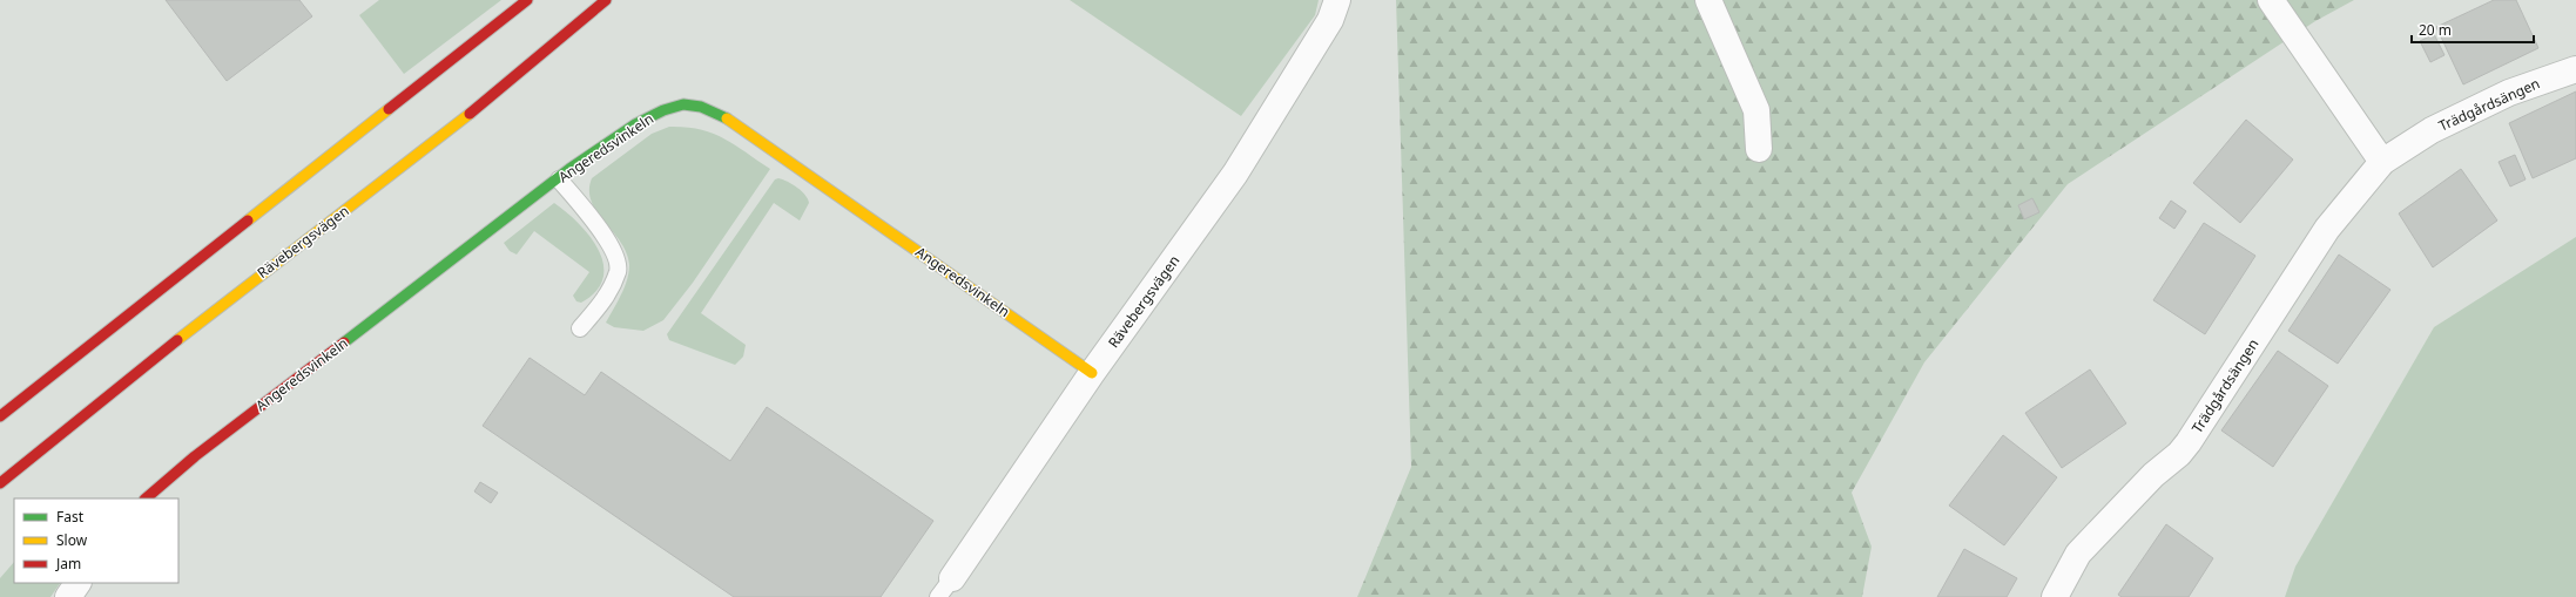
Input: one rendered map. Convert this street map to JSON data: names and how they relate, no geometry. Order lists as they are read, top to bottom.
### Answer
{
  "streets": {
    "street": ["Trädgårdsängen", "Angeredsvinkeln", "Rävebergsvägen"]
  },
  "crossings": [
    ["Angeredsvinkeln", "Rävebergsvägen"]
  ],
  "legend": ["Fast", "Slow", "Jam"],
  "scale_bar": "20 m"
}
